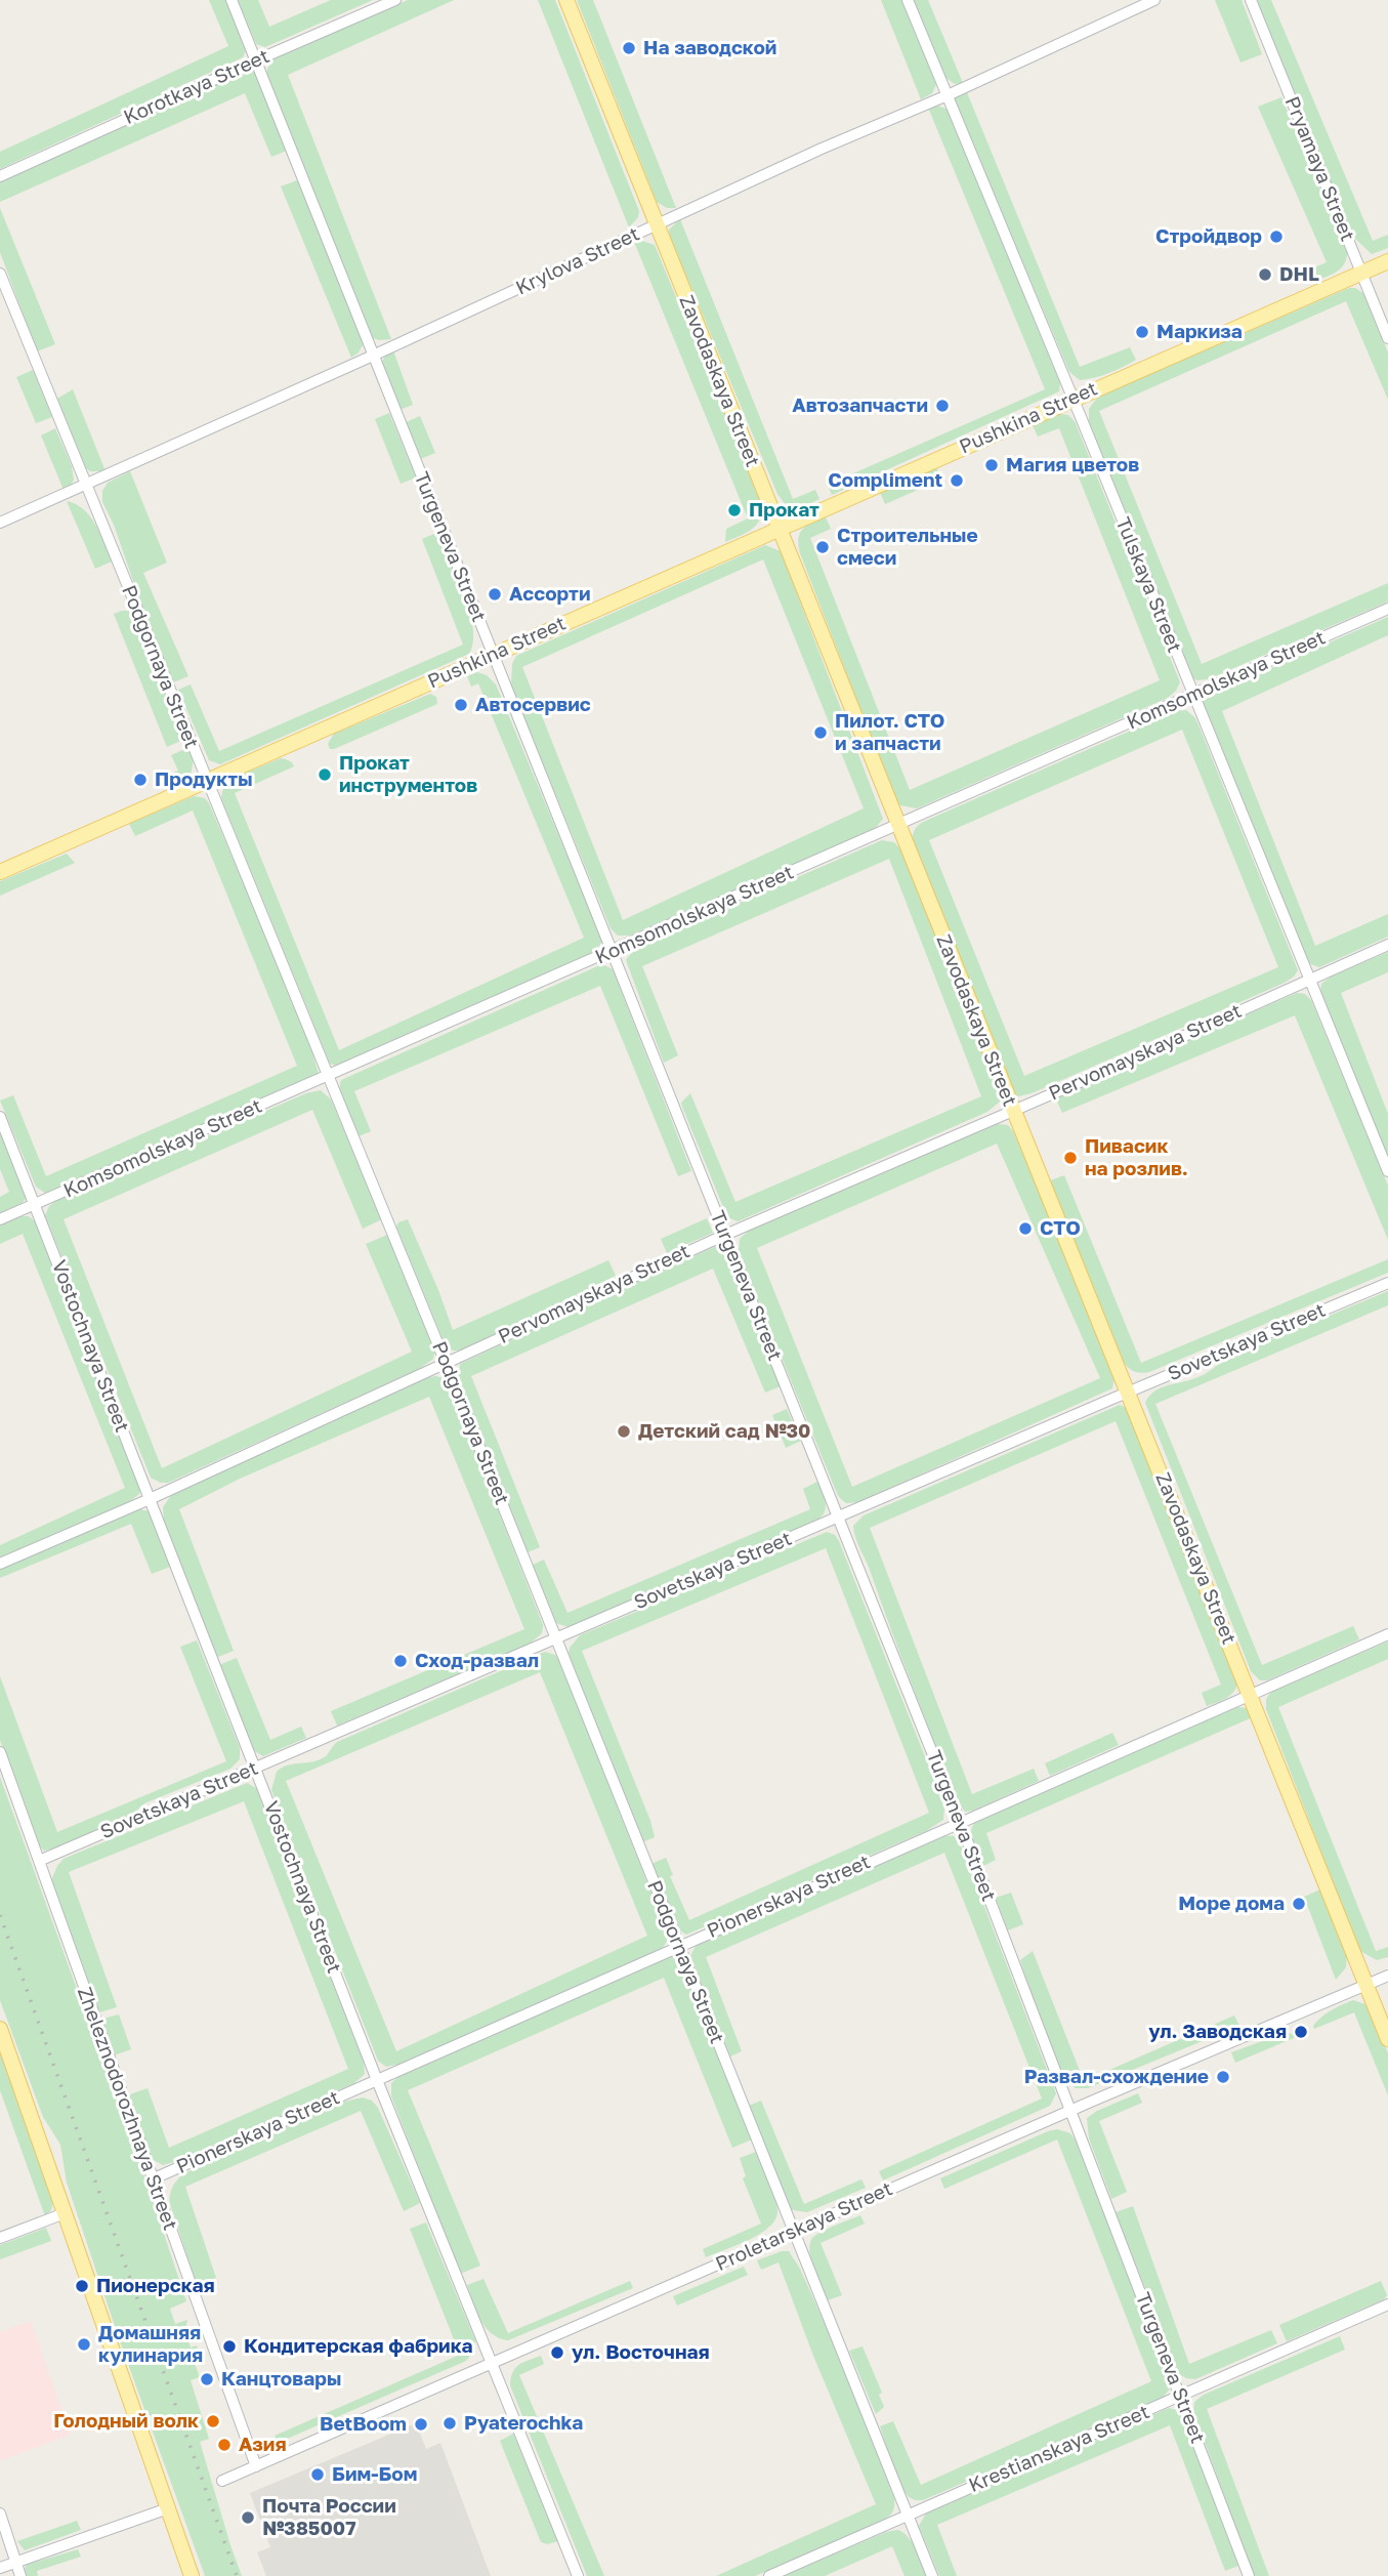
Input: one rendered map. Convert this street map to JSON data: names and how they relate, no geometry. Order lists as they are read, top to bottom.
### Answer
{
  "streets": {
    "main road": ["Zavodaskaya Street", "Pushkina Street"],
    "street": [
      "Korotkaya Street",
      "Pryamaya Street",
      "Krylova Street",
      "Turgeneva Street",
      "Tulskaya Street",
      "Podgornaya Street",
      "Komsomolskaya Street",
      "Pervomayskaya Street",
      "Sovetskaya Street",
      "Vostochnaya Street",
      "Pionerskaya Street",
      "Zheleznodorozhnaya Street",
      "Proletarskaya Street",
      "Krestianskaya Street"
    ]
  },
  "crossings": [
    ["Korotkaya Street", "Turgeneva Street"],
    ["Pryamaya Street", "Pushkina Street"],
    ["Krylova Street", "Zavodaskaya Street"],
    ["Krylova Street", "Turgeneva Street"],
    ["Krylova Street", "Tulskaya Street"],
    ["Krylova Street", "Podgornaya Street"],
    ["Zavodaskaya Street", "Pushkina Street"],
    ["Zavodaskaya Street", "Komsomolskaya Street"],
    ["Zavodaskaya Street", "Pervomayskaya Street"],
    ["Zavodaskaya Street", "Sovetskaya Street"],
    ["Zavodaskaya Street", "Pionerskaya Street"],
    ["Zavodaskaya Street", "Proletarskaya Street"],
    ["Pushkina Street", "Turgeneva Street"],
    ["Pushkina Street", "Tulskaya Street"],
    ["Pushkina Street", "Podgornaya Street"],
    ["Turgeneva Street", "Komsomolskaya Street"],
    ["Turgeneva Street", "Pervomayskaya Street"],
    ["Turgeneva Street", "Sovetskaya Street"],
    ["Turgeneva Street", "Pionerskaya Street"],
    ["Turgeneva Street", "Proletarskaya Street"],
    ["Turgeneva Street", "Krestianskaya Street"],
    ["Tulskaya Street", "Komsomolskaya Street"],
    ["Tulskaya Street", "Pervomayskaya Street"],
    ["Podgornaya Street", "Komsomolskaya Street"],
    ["Podgornaya Street", "Pervomayskaya Street"],
    ["Podgornaya Street", "Sovetskaya Street"],
    ["Podgornaya Street", "Pionerskaya Street"],
    ["Podgornaya Street", "Proletarskaya Street"],
    ["Podgornaya Street", "Krestianskaya Street"],
    ["Komsomolskaya Street", "Vostochnaya Street"],
    ["Pervomayskaya Street", "Vostochnaya Street"],
    ["Sovetskaya Street", "Vostochnaya Street"],
    ["Sovetskaya Street", "Zheleznodorozhnaya Street"],
    ["Vostochnaya Street", "Pionerskaya Street"],
    ["Vostochnaya Street", "Proletarskaya Street"],
    ["Pionerskaya Street", "Zheleznodorozhnaya Street"],
    ["Zheleznodorozhnaya Street", "Proletarskaya Street"]
  ],
  "places": [
    "На заводской",
    "Стройдвор",
    "DHL",
    "Маркиза",
    "Автозапчасти",
    "Магия цветов",
    "Compliment",
    "Прокат",
    "Строительные смеси",
    "Ассорти",
    "Автосервис",
    "Пилот. СТО и запчасти",
    "Прокат инструментов",
    "Продукты",
    "Пивасик на розлив.",
    "СТО",
    "Детский сад №30",
    "Сход-развал",
    "Море дома",
    "ул. Заводская",
    "Развал-схождение",
    "Пионерская",
    "Домашняя кулинария",
    "Кондитерская фабрика",
    "ул. Восточная",
    "Канцтовары",
    "Голодный волк",
    "Pyaterochka",
    "BetBoom",
    "Азия",
    "Бим-Бом",
    "Почта России №385007"
  ]
}
